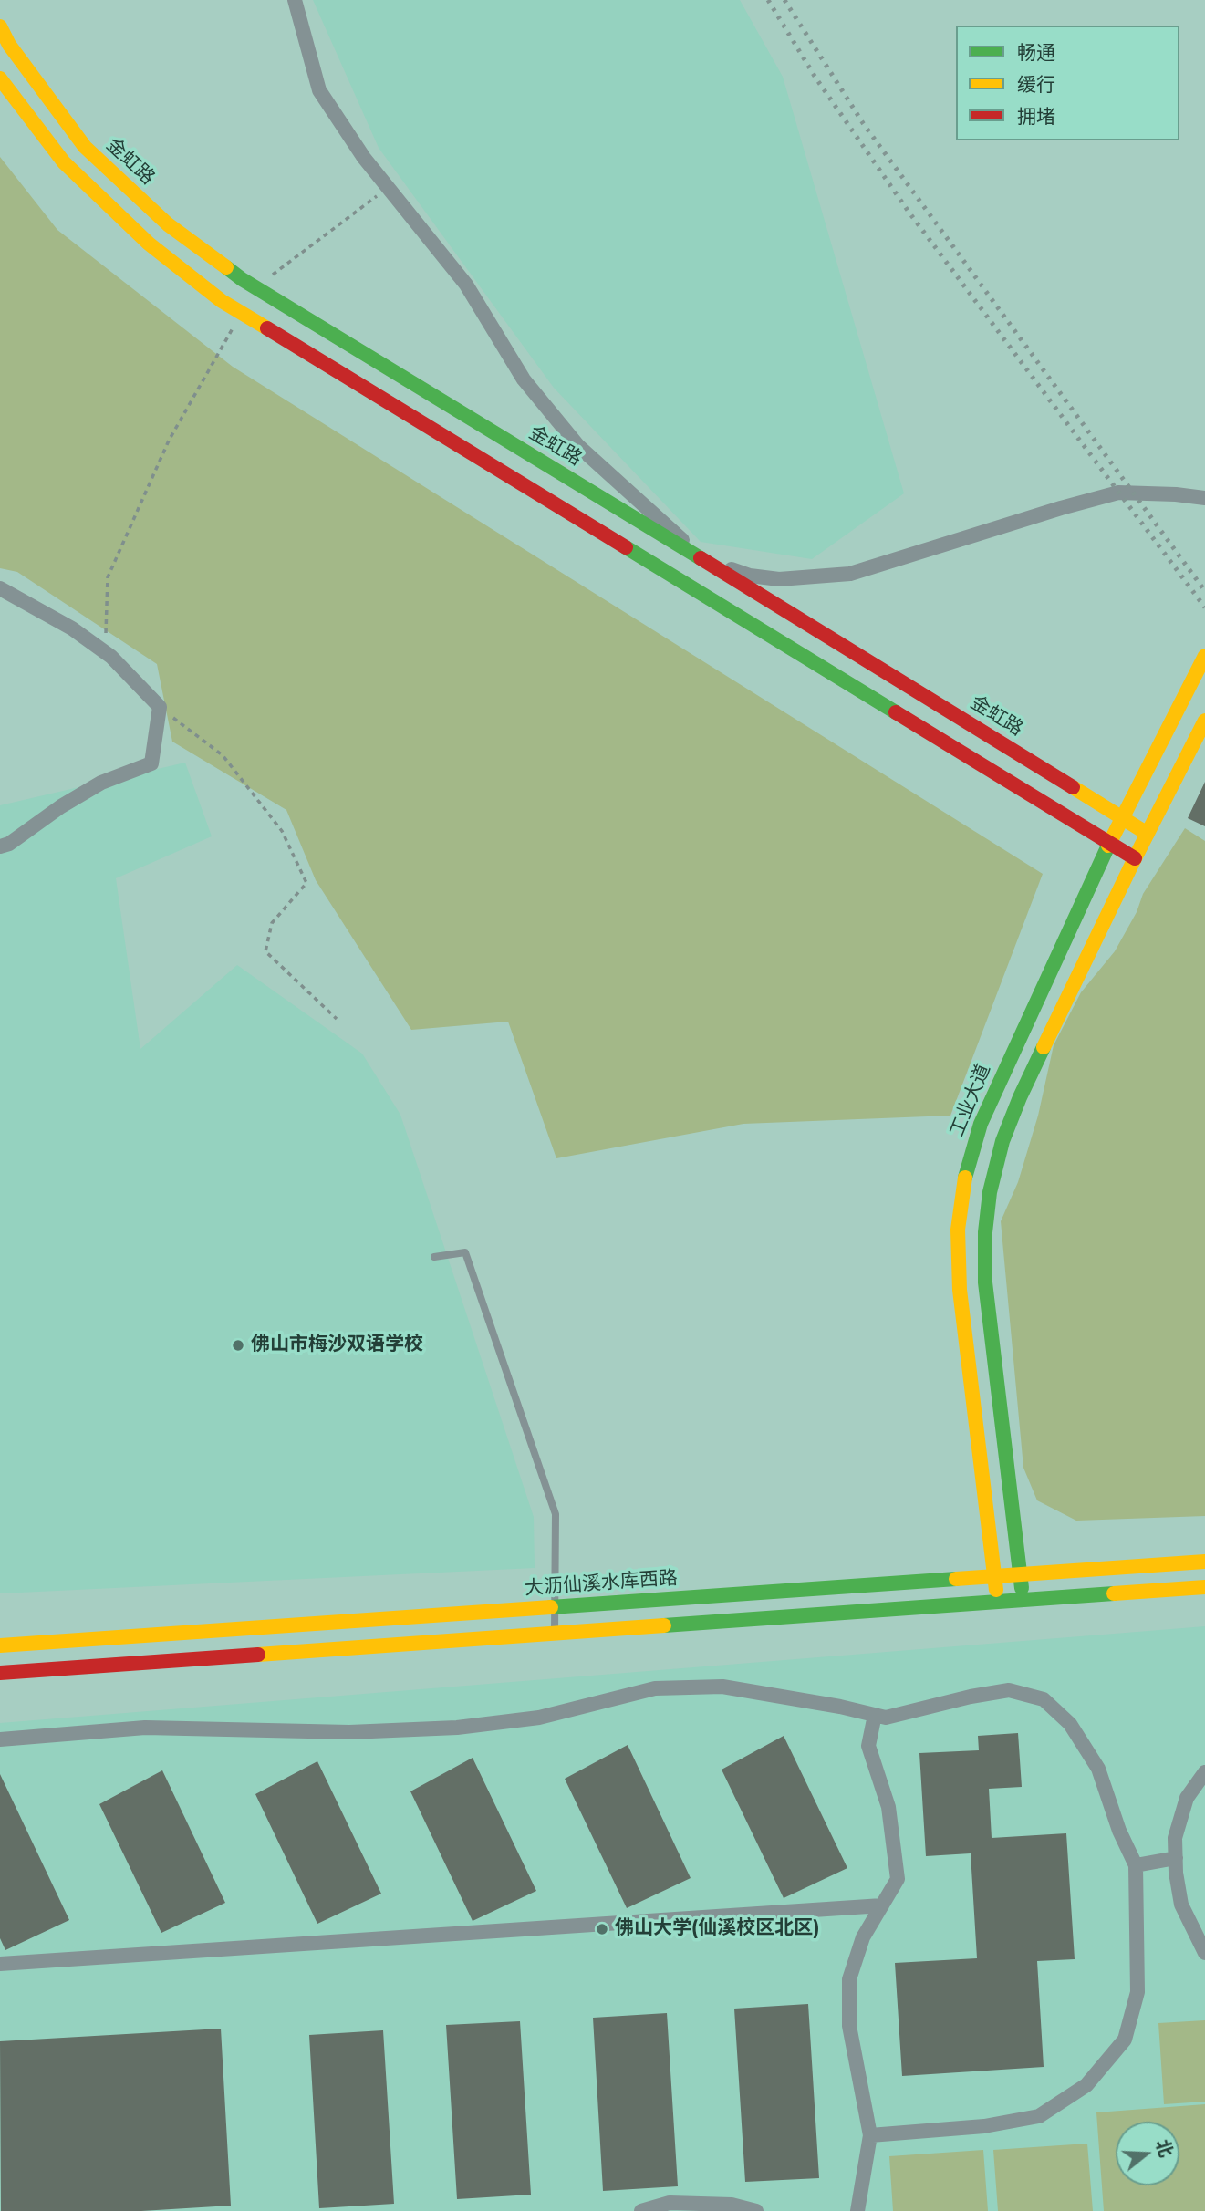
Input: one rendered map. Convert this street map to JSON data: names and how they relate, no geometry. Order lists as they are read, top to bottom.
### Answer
{
  "streets": {
    "street": ["金虹路", "工业大道", "大沥仙溪水库西路"]
  },
  "crossings": [
    ["金虹路", "工业大道"],
    ["工业大道", "大沥仙溪水库西路"]
  ],
  "places": ["佛山市梅沙双语学校", "佛山大学(仙溪校区北区)"],
  "legend": ["畅通", "缓行", "拥堵"],
  "north": "right"
}
